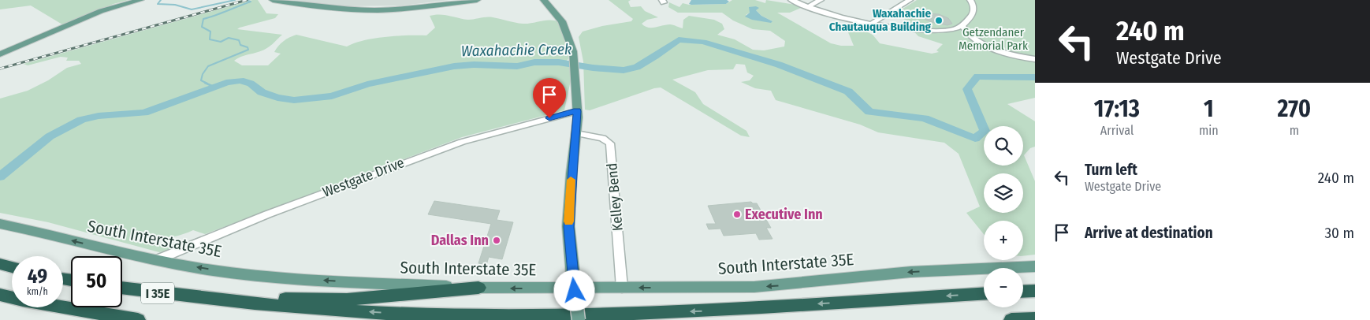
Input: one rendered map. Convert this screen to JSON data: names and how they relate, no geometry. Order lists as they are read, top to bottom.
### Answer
{
  "streets": {
    "highway": ["I 35E"],
    "main road": ["South Interstate 35E"],
    "street": ["Westgate Drive", "Kelley Bend"]
  },
  "crossings": [
    ["Westgate Drive", "South Interstate 35E"],
    ["Kelley Bend", "South Interstate 35E"]
  ],
  "one_way": ["South Interstate 35E"],
  "water": ["Waxahachie Creek"],
  "parks": ["Getzendaner Memorial Park"],
  "places": ["Waxahachie Chautauqua Building", "Executive Inn", "Dallas Inn"],
  "page": {
    "turn": ["240 m", "Westgate Drive"],
    "eta": [
      "17:13",
      "Arrival",
      "1",
      "min",
      "270",
      "m"
    ],
    "map_buttons": ["+", "−"],
    "list": [
      {
        "name": "Turn left",
        "note": "Westgate Drive",
        "value": "240 m"
      },
      {
        "name": "Arrive at destination",
        "value": "30 m"
      }
    ],
    "speed": "49 km/h",
    "limit": "50"
  }
}
